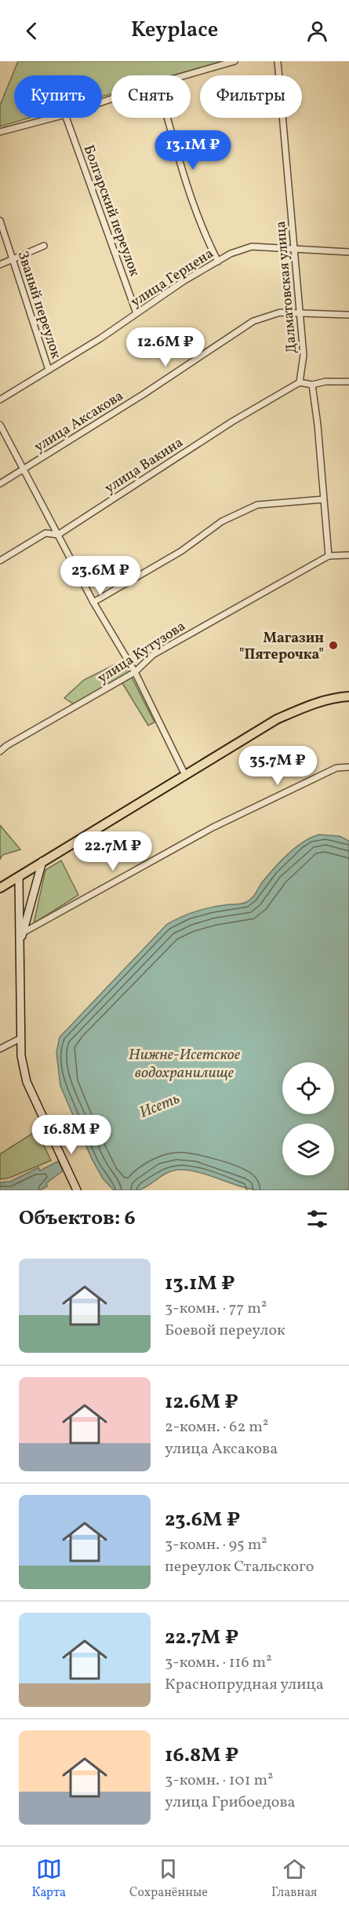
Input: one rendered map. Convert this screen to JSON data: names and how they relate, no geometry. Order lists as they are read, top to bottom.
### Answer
{
  "streets": {
    "street": [
      "Болгарский переулок",
      "улица Герцена",
      "Далматовская улица",
      "Званый переулок",
      "улица Аксакова",
      "улица Вакина",
      "улица Кутузова"
    ]
  },
  "crossings": [
    ["Болгарский переулок", "улица Герцена"],
    ["улица Герцена", "Далматовская улица"],
    ["улица Герцена", "Званый переулок"],
    ["Далматовская улица", "улица Аксакова"],
    ["Далматовская улица", "улица Вакина"]
  ],
  "water": ["Нижне-Исетское водохранилище", "Исеть"],
  "places": ["Магазин \"Пятерочка\""],
  "page": {
    "header": "Keyplace",
    "chip": ["Купить", "Снять", "Фильтры"],
    "price": [
      "13.1M ₽",
      "12.6M ₽",
      "23.6M ₽",
      "35.7M ₽",
      "22.7M ₽",
      "16.8M ₽"
    ],
    "heading": "Объектов: 6",
    "list": [
      {
        "name": "13.1M ₽",
        "note": "3-комн. · 77 m² · Боевой переулок"
      },
      {
        "name": "12.6M ₽",
        "note": "2-комн. · 62 m² · улица Аксакова"
      },
      {
        "name": "23.6M ₽",
        "note": "3-комн. · 95 m² · переулок Стальского"
      },
      {
        "name": "22.7M ₽",
        "note": "3-комн. · 116 m² · Краснопрудная улица"
      },
      {
        "name": "16.8M ₽",
        "note": "3-комн. · 101 m² · улица Грибоедова"
      }
    ],
    "tabs": ["Карта", "Сохранённые", "Главная"]
  }
}
